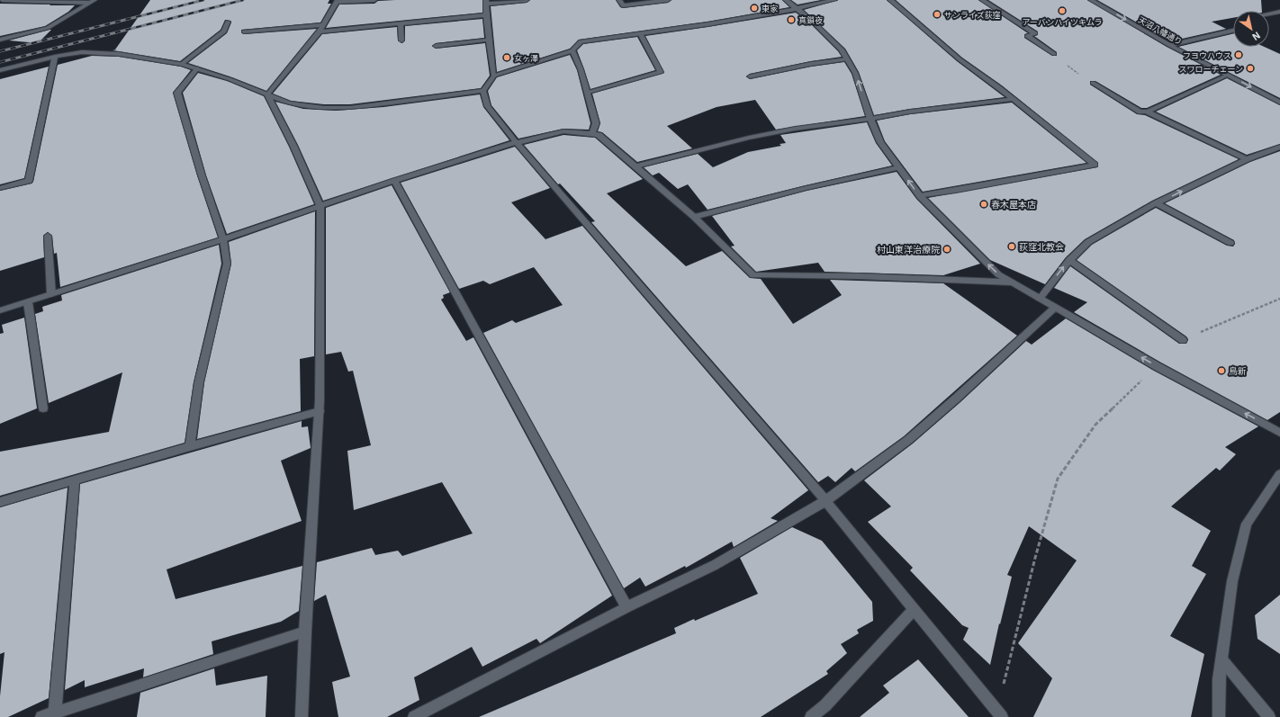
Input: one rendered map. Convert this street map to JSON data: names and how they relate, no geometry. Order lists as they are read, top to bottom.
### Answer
{
  "streets": {
    "street": ["天沼八幡通り"]
  },
  "places": [
    "東家",
    "アーバンハイツキムラ",
    "サンライズ荻窪",
    "真鎖夜",
    "フヨウハウス",
    "女ヶ澤",
    "スワローチェーン",
    "春木屋本店",
    "荻窪北教会",
    "村山東洋治療院",
    "鳥新"
  ],
  "north": "bottom right"
}
